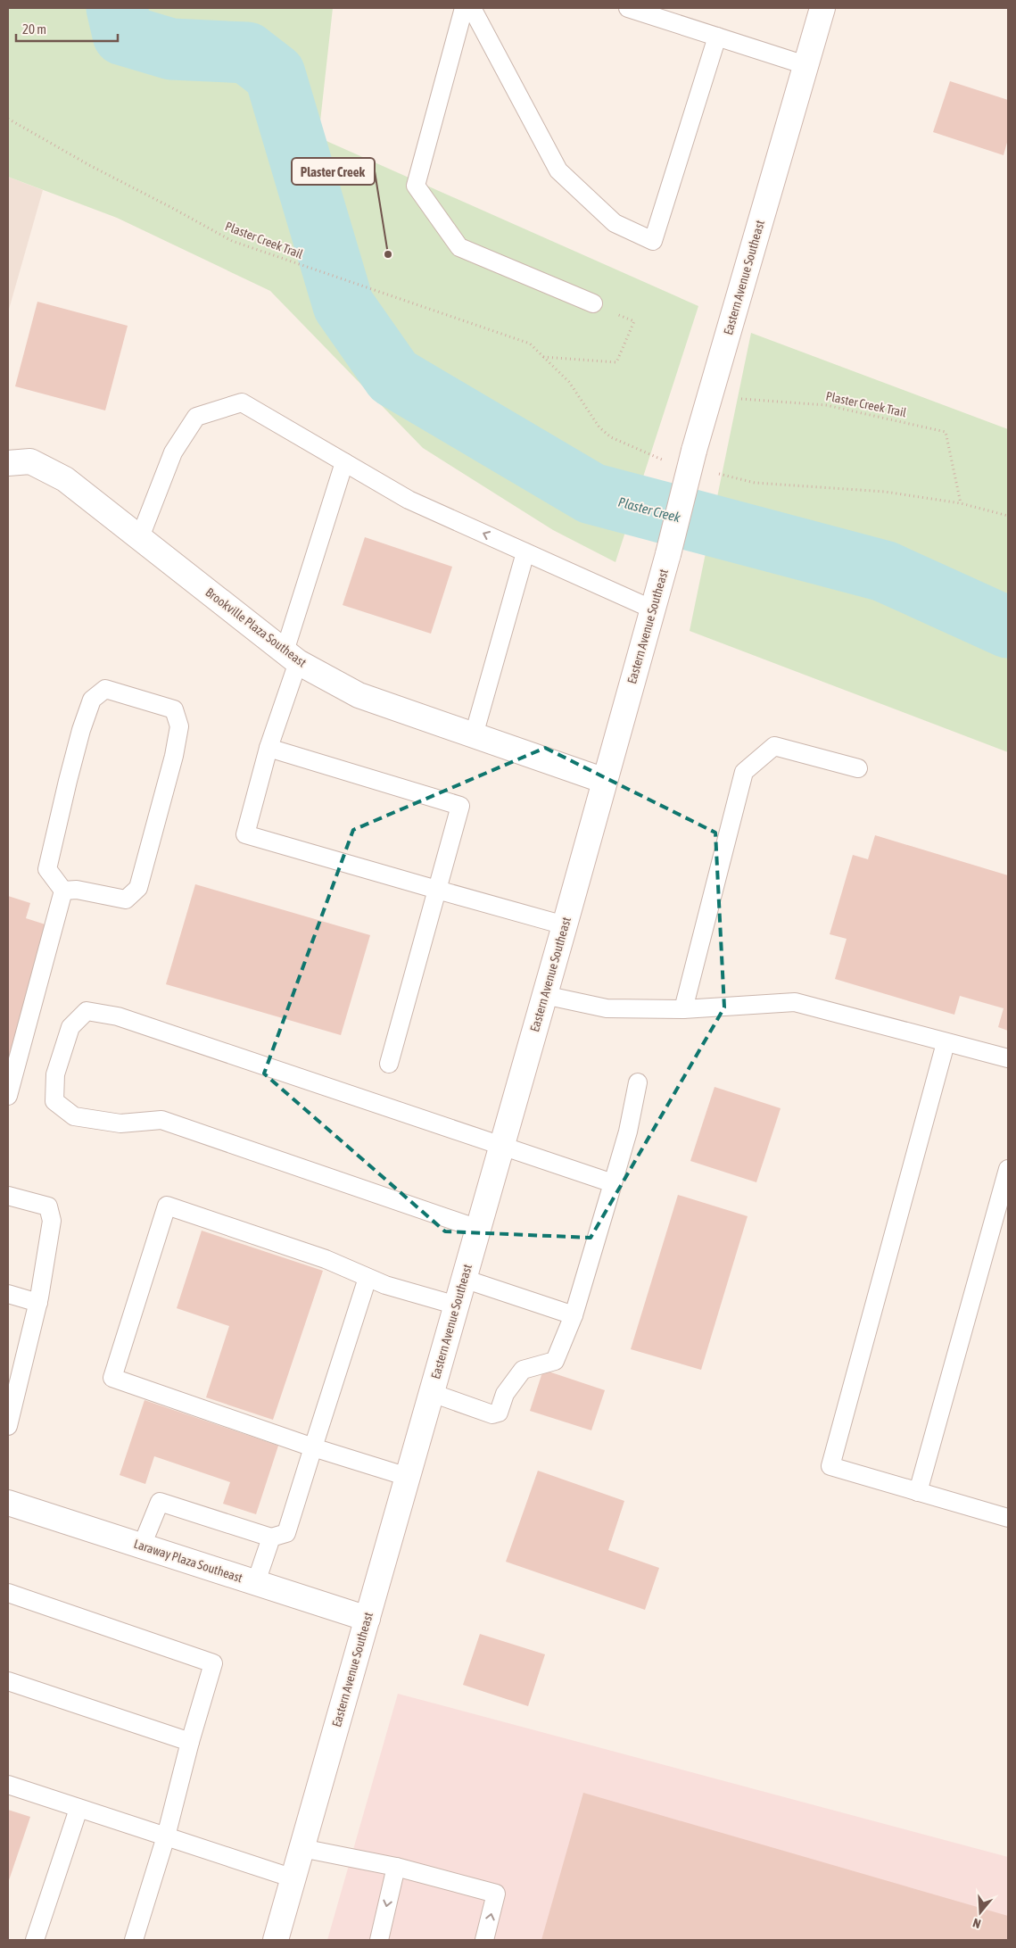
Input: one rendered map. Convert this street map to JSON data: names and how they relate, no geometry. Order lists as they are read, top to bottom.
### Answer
{
  "streets": {
    "main road": ["Eastern Avenue Southeast", "Brookville Plaza Southeast", "Laraway Plaza Southeast"],
    "path": ["Plaster Creek Trail"]
  },
  "crossings": [
    ["Plaster Creek Trail", "Eastern Avenue Southeast"],
    ["Eastern Avenue Southeast", "Brookville Plaza Southeast"],
    ["Eastern Avenue Southeast", "Laraway Plaza Southeast"]
  ],
  "water": ["Plaster Creek"],
  "places": ["Plaster Creek"],
  "scale_bar": "20 m",
  "north": "bottom"
}
